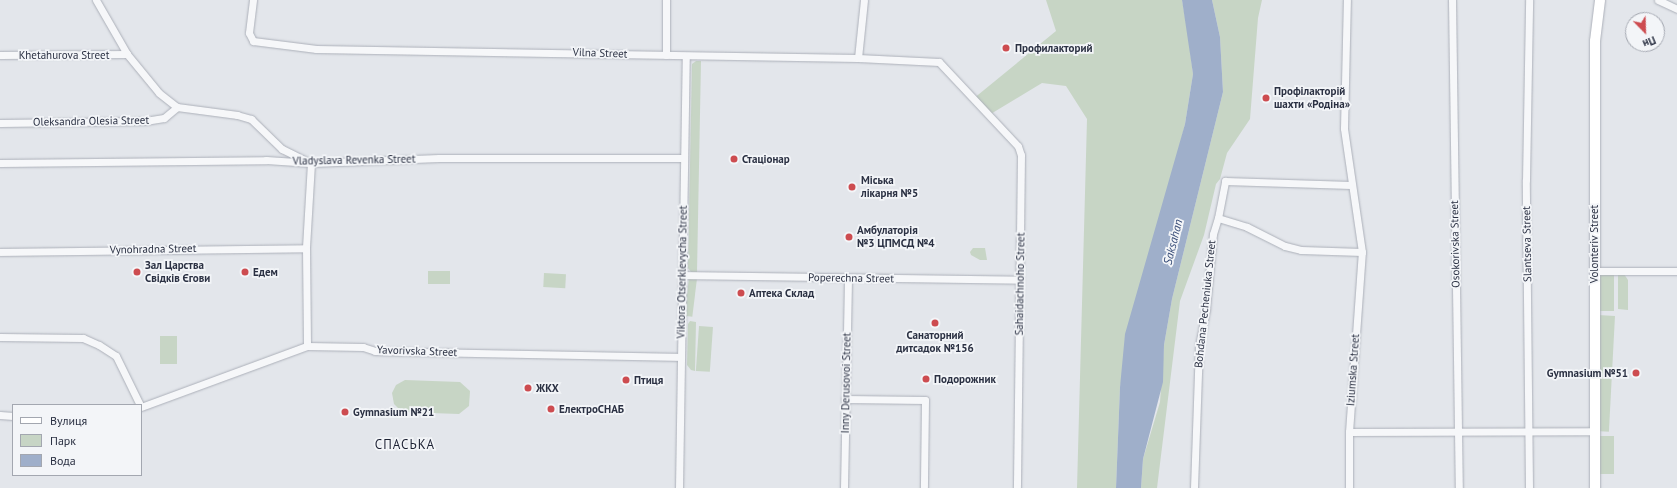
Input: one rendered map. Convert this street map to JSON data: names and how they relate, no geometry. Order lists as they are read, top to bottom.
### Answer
{
  "streets": {
    "street": [
      "Vilna Street",
      "Khetahurova Street",
      "Oleksandra Olesia Street",
      "Vladyslava Revenka Street",
      "Osokorivska Street",
      "Slantseva Street",
      "Volonteriv Street",
      "Vynohradna Street",
      "Viktora Otserklevycha Street",
      "Poperechna Street",
      "Sahaidachnoho Street",
      "Bohdana Pecheniuka Street",
      "Yavorivska Street",
      "Iziumska Street",
      "Inny Derusovoi Street"
    ]
  },
  "crossings": [
    ["Vilna Street", "Viktora Otserklevycha Street"],
    ["Vilna Street", "Sahaidachnoho Street"],
    ["Vladyslava Revenka Street", "Viktora Otserklevycha Street"],
    ["Viktora Otserklevycha Street", "Poperechna Street"],
    ["Viktora Otserklevycha Street", "Yavorivska Street"],
    ["Poperechna Street", "Sahaidachnoho Street"],
    ["Poperechna Street", "Inny Derusovoi Street"]
  ],
  "districts": ["СПАСЬКА"],
  "water": ["Saksahan"],
  "places": [
    "Профилакторий",
    "Профілакторій шахти «Родіна»",
    "Стаціонар",
    "Міська лікарня №5",
    "Амбулаторія №3 ЦПМСД №4",
    "Зал Царства Свідків Єгови",
    "Едем",
    "Аптека Склад",
    "Санаторний дитсадок №156",
    "Gymnasium №51",
    "Подорожник",
    "Птиця",
    "ЖКХ",
    "ЕлектроСНАБ",
    "Gymnasium №21"
  ],
  "legend": ["Вулиця", "Парк", "Вода"],
  "north": "bottom right"
}
